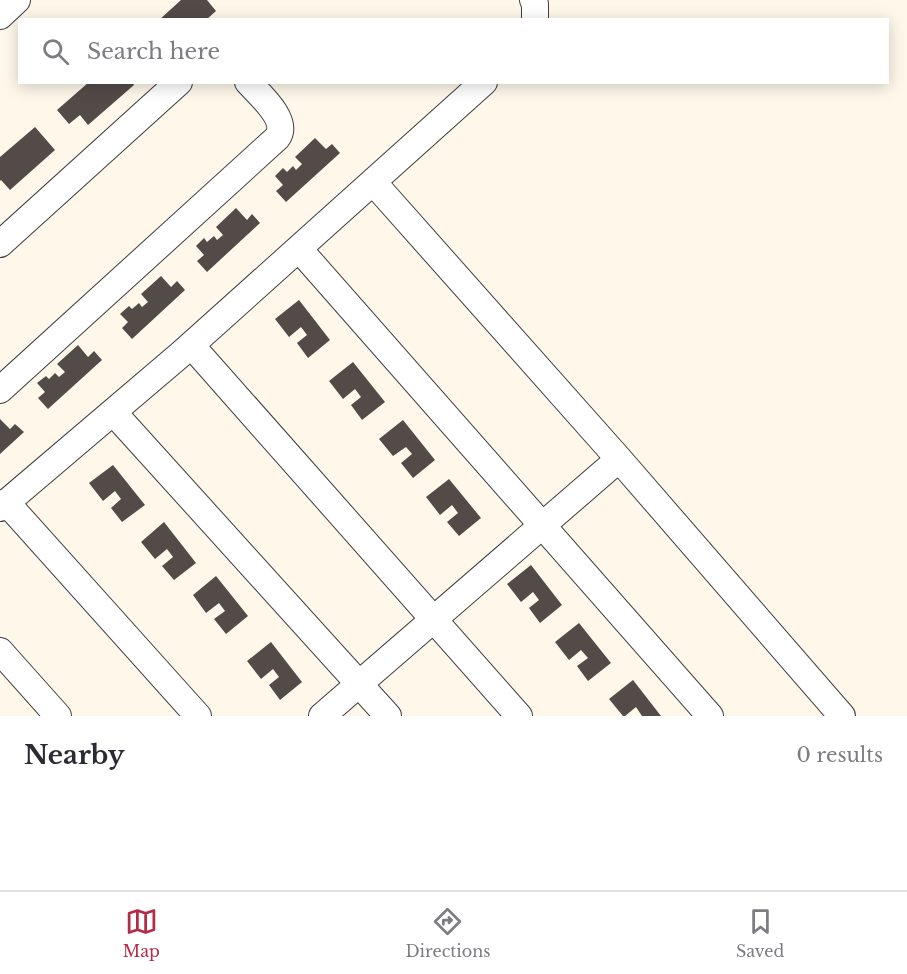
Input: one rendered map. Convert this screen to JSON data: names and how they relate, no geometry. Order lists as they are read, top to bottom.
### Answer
{
  "page": {
    "search": "Search here",
    "heading": ["Nearby", "0 results"],
    "nav": ["Map", "Directions", "Saved"]
  }
}
